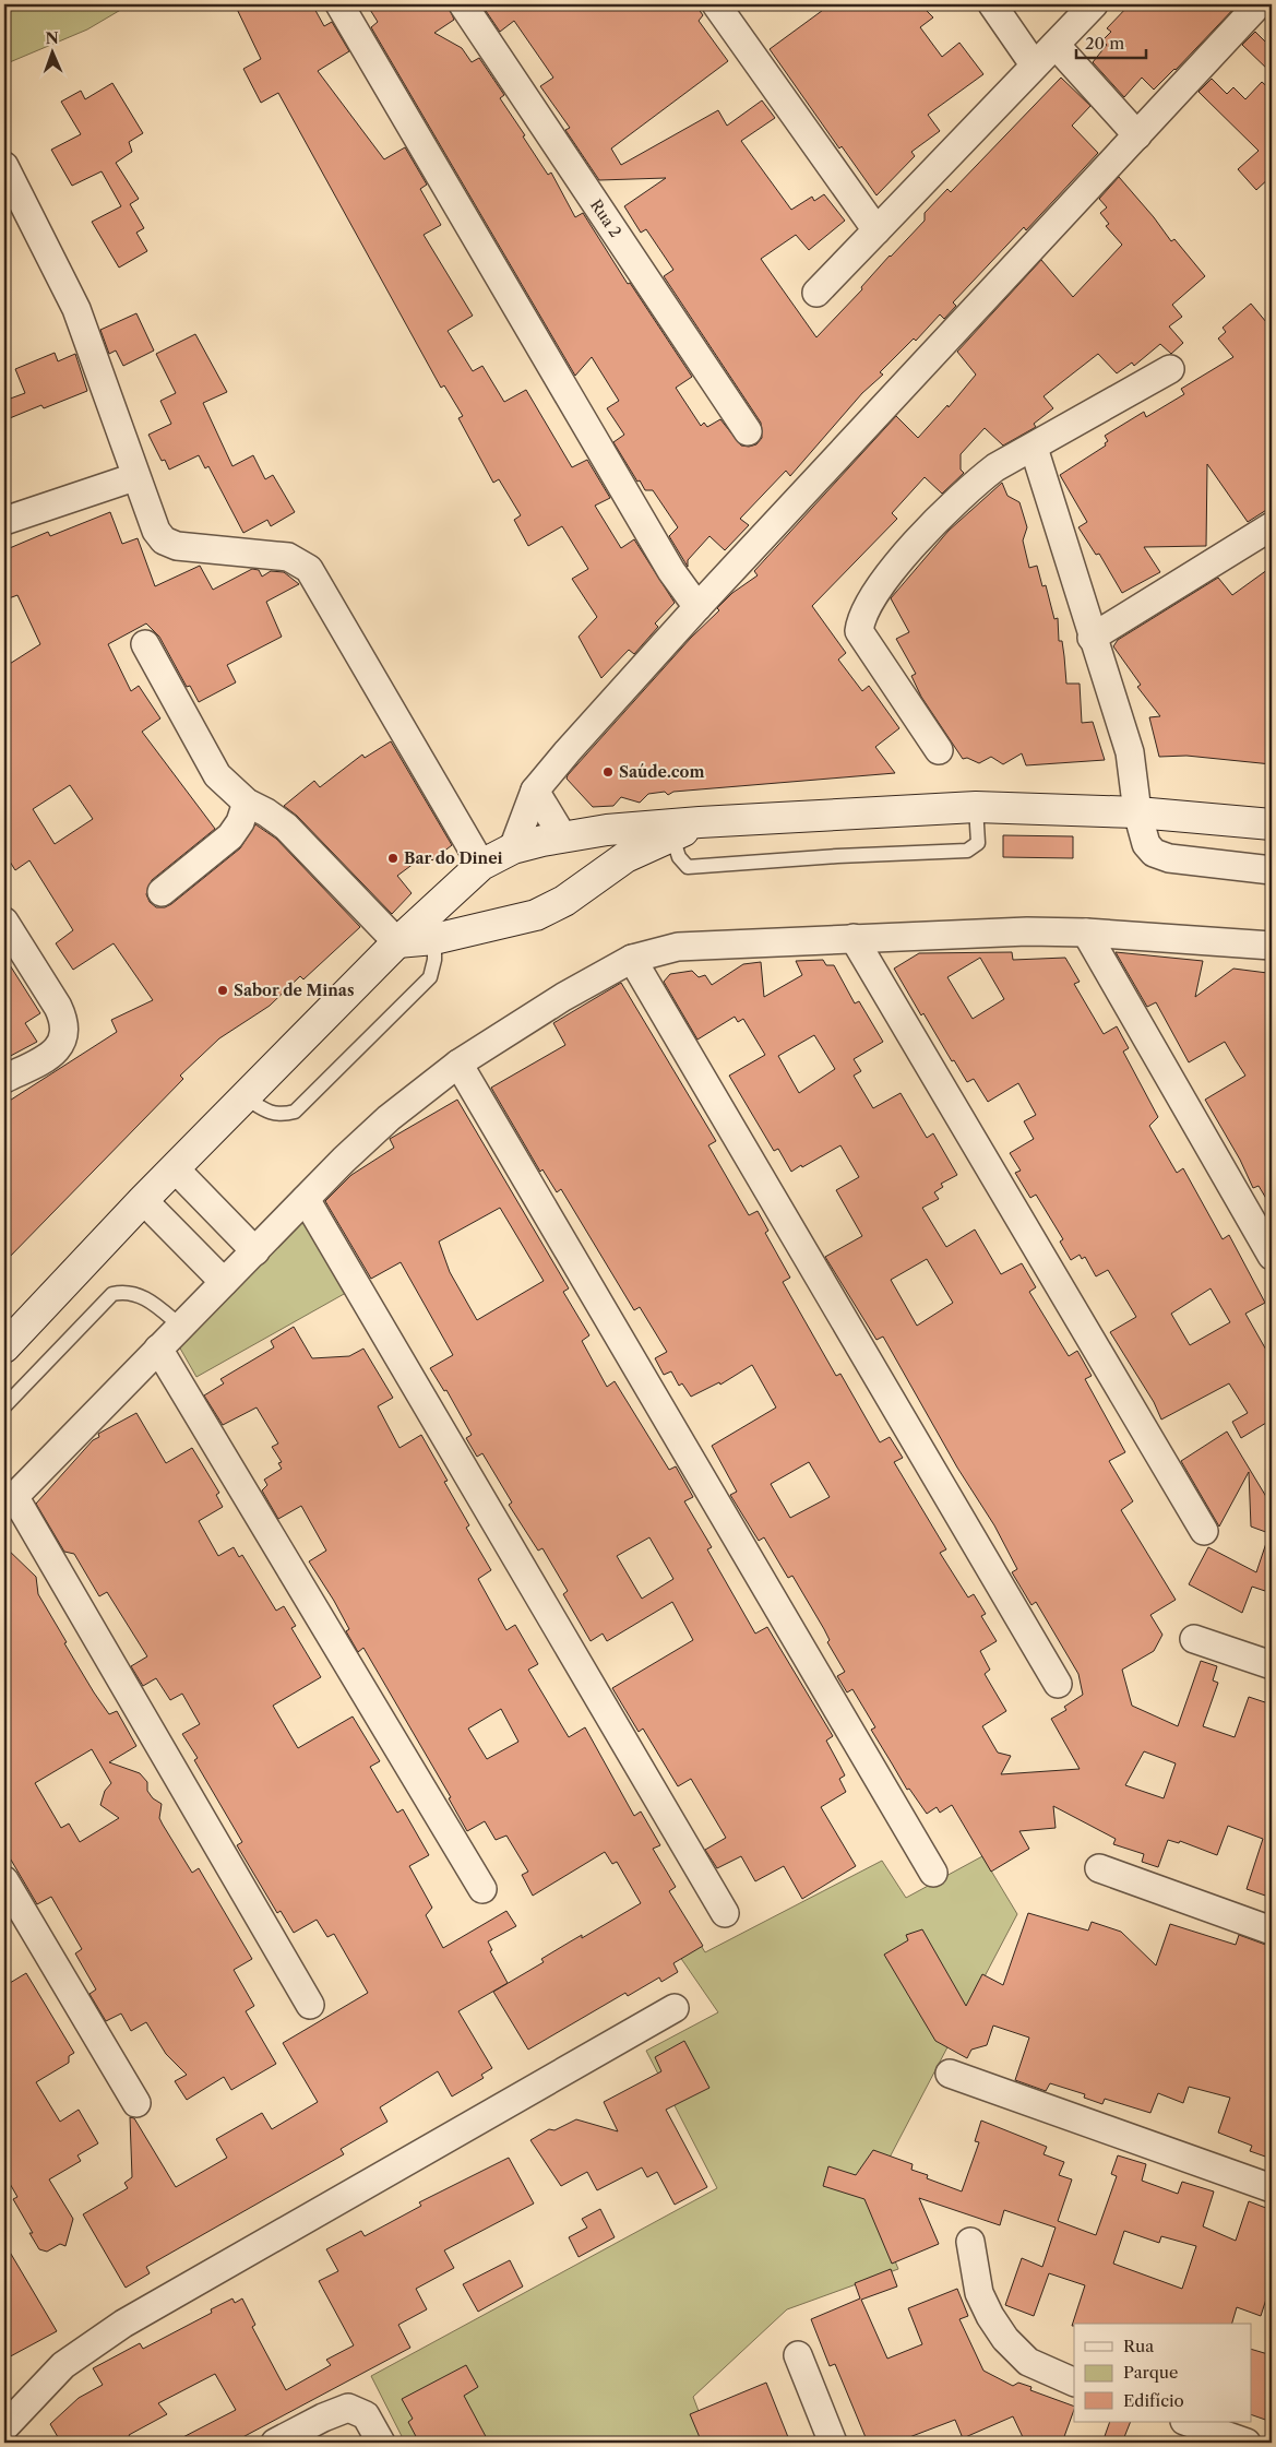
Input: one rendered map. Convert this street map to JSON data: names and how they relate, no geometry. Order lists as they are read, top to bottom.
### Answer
{
  "streets": {
    "street": ["Rua 2"]
  },
  "places": ["Saúde.com", "Bar do Dinei", "Sabor de Minas"],
  "legend": ["Rua", "Parque", "Edifício"],
  "scale_bar": "20 m",
  "north": "top"
}
